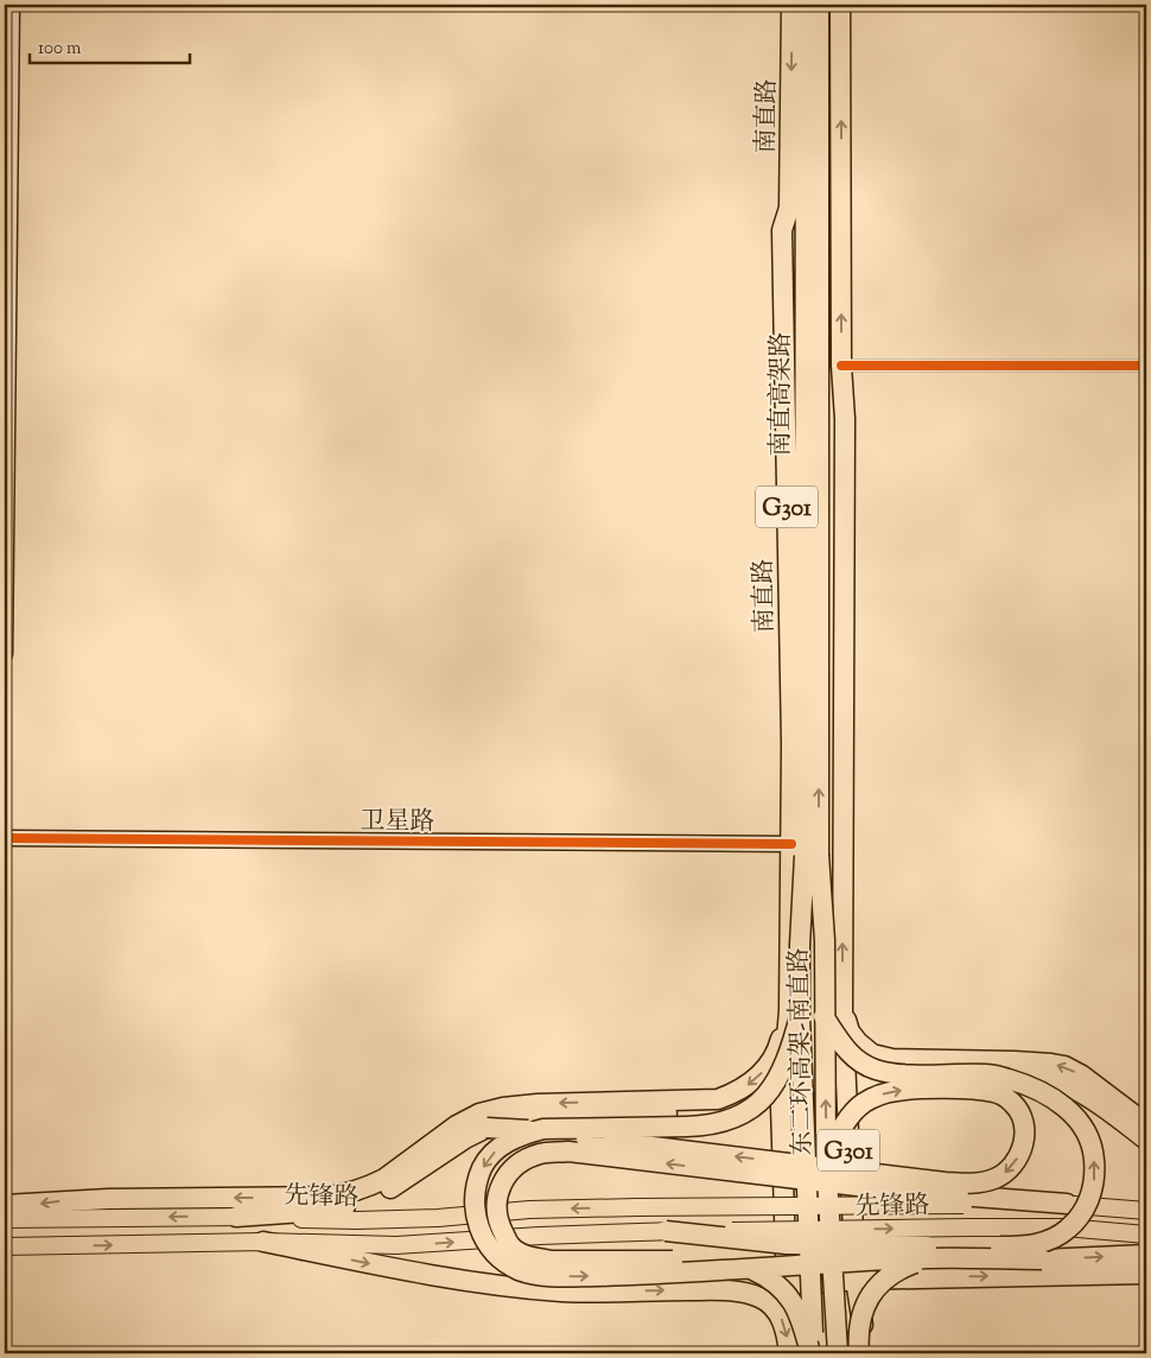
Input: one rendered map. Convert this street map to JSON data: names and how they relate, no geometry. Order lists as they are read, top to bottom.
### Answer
{
  "streets": {
    "highway": [
      "南直路",
      "南直高架路",
      "G301",
      "东二环高架-南直路"
    ],
    "main road": ["先锋路"],
    "street": ["卫星路"]
  },
  "crossings": [
    ["南直路", "南直高架路"],
    ["南直路", "卫星路"],
    ["南直路", "东二环高架-南直路"],
    ["南直高架路", "卫星路"],
    ["南直高架路", "东二环高架-南直路"],
    ["卫星路", "东二环高架-南直路"]
  ],
  "scale_bar": "100 m"
}
